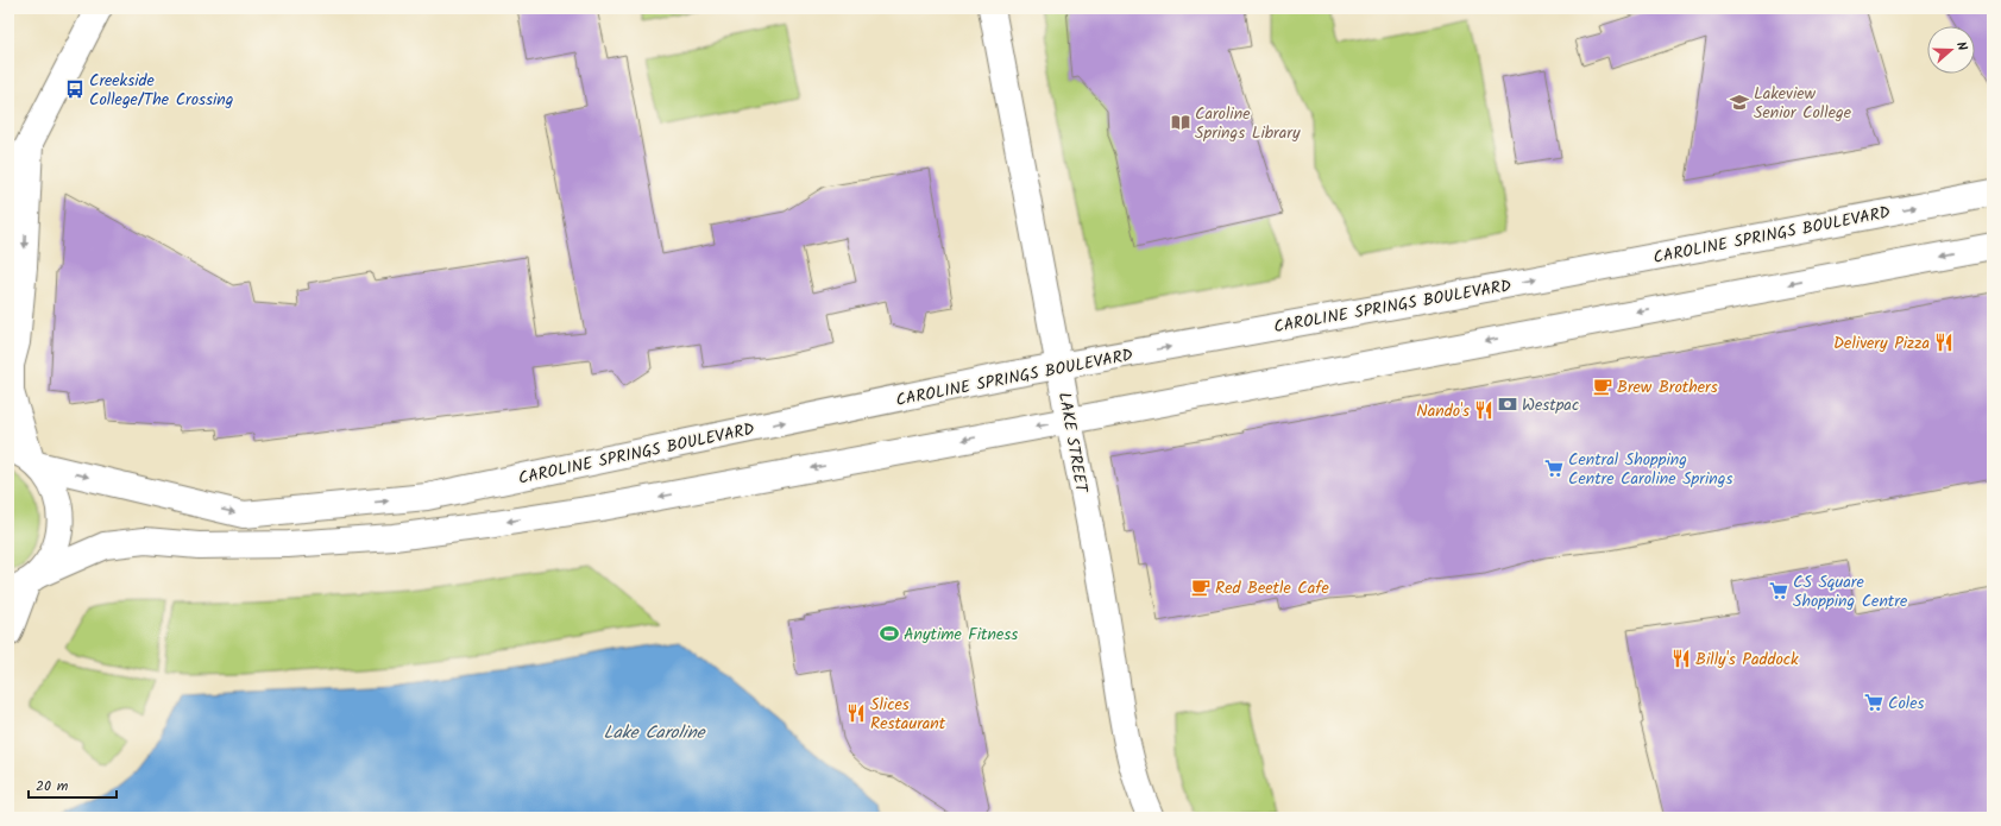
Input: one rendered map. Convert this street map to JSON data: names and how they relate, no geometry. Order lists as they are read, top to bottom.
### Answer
{
  "streets": {
    "main road": ["CAROLINE SPRINGS BOULEVARD", "LAKE STREET"]
  },
  "crossings": [
    ["CAROLINE SPRINGS BOULEVARD", "LAKE STREET"]
  ],
  "water": ["Lake Caroline"],
  "places": {
    "bus stop": ["Creekside College/The Crossing"],
    "school or university": ["Lakeview Senior College"],
    "library": ["Caroline Springs Library"],
    "restaurant": [
      "Delivery Pizza",
      "Nando's",
      "Billy's Paddock",
      "Slices Restaurant"
    ],
    "cafe": ["Brew Brothers", "Red Beetle Cafe"],
    "bank": ["Westpac"],
    "supermarket": ["Central Shopping Centre Caroline Springs", "CS Square Shopping Centre", "Coles"],
    "sports": ["Anytime Fitness"]
  },
  "scale_bar": "20 m",
  "north": "right"
}
